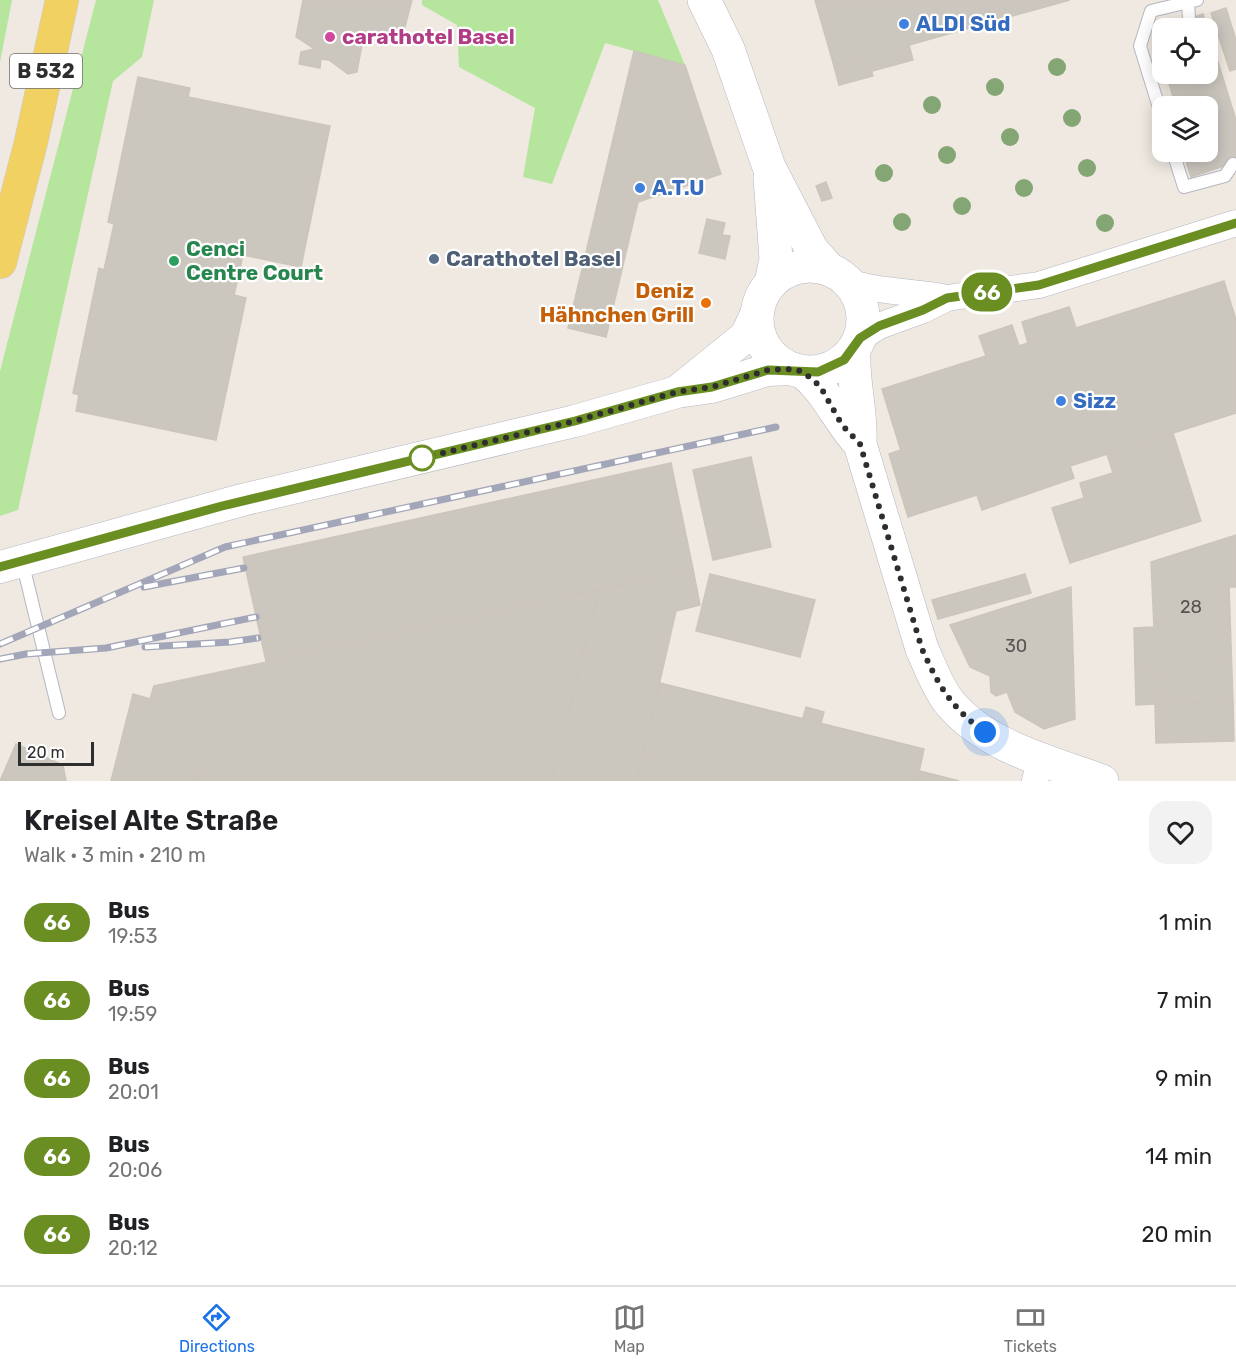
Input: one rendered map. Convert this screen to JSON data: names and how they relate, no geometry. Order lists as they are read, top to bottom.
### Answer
{
  "streets": {
    "main road": ["B 532"]
  },
  "places": [
    "ALDI Süd",
    "carathotel Basel",
    "A.T.U",
    "Carathotel Basel",
    "Cenci Centre Court",
    "Deniz Hähnchen Grill",
    "Sizz"
  ],
  "lines": ["bus line 66"],
  "house_numbers": ["28", "30"],
  "scale_bar": "20 m",
  "page": {
    "on_map": "66",
    "scale": "20 m",
    "heading": ["Kreisel Alte Straße", "Walk · 3 min · 210 m"],
    "list": [
      {
        "mark": "66",
        "name": "Bus",
        "note": "19:53",
        "value": "1 min"
      },
      {
        "mark": "66",
        "name": "Bus",
        "note": "19:59",
        "value": "7 min"
      },
      {
        "mark": "66",
        "name": "Bus",
        "note": "20:01",
        "value": "9 min"
      },
      {
        "mark": "66",
        "name": "Bus",
        "note": "20:06",
        "value": "14 min"
      },
      {
        "mark": "66",
        "name": "Bus",
        "note": "20:12",
        "value": "20 min"
      }
    ],
    "tabs": ["Directions", "Map", "Tickets"]
  }
}
